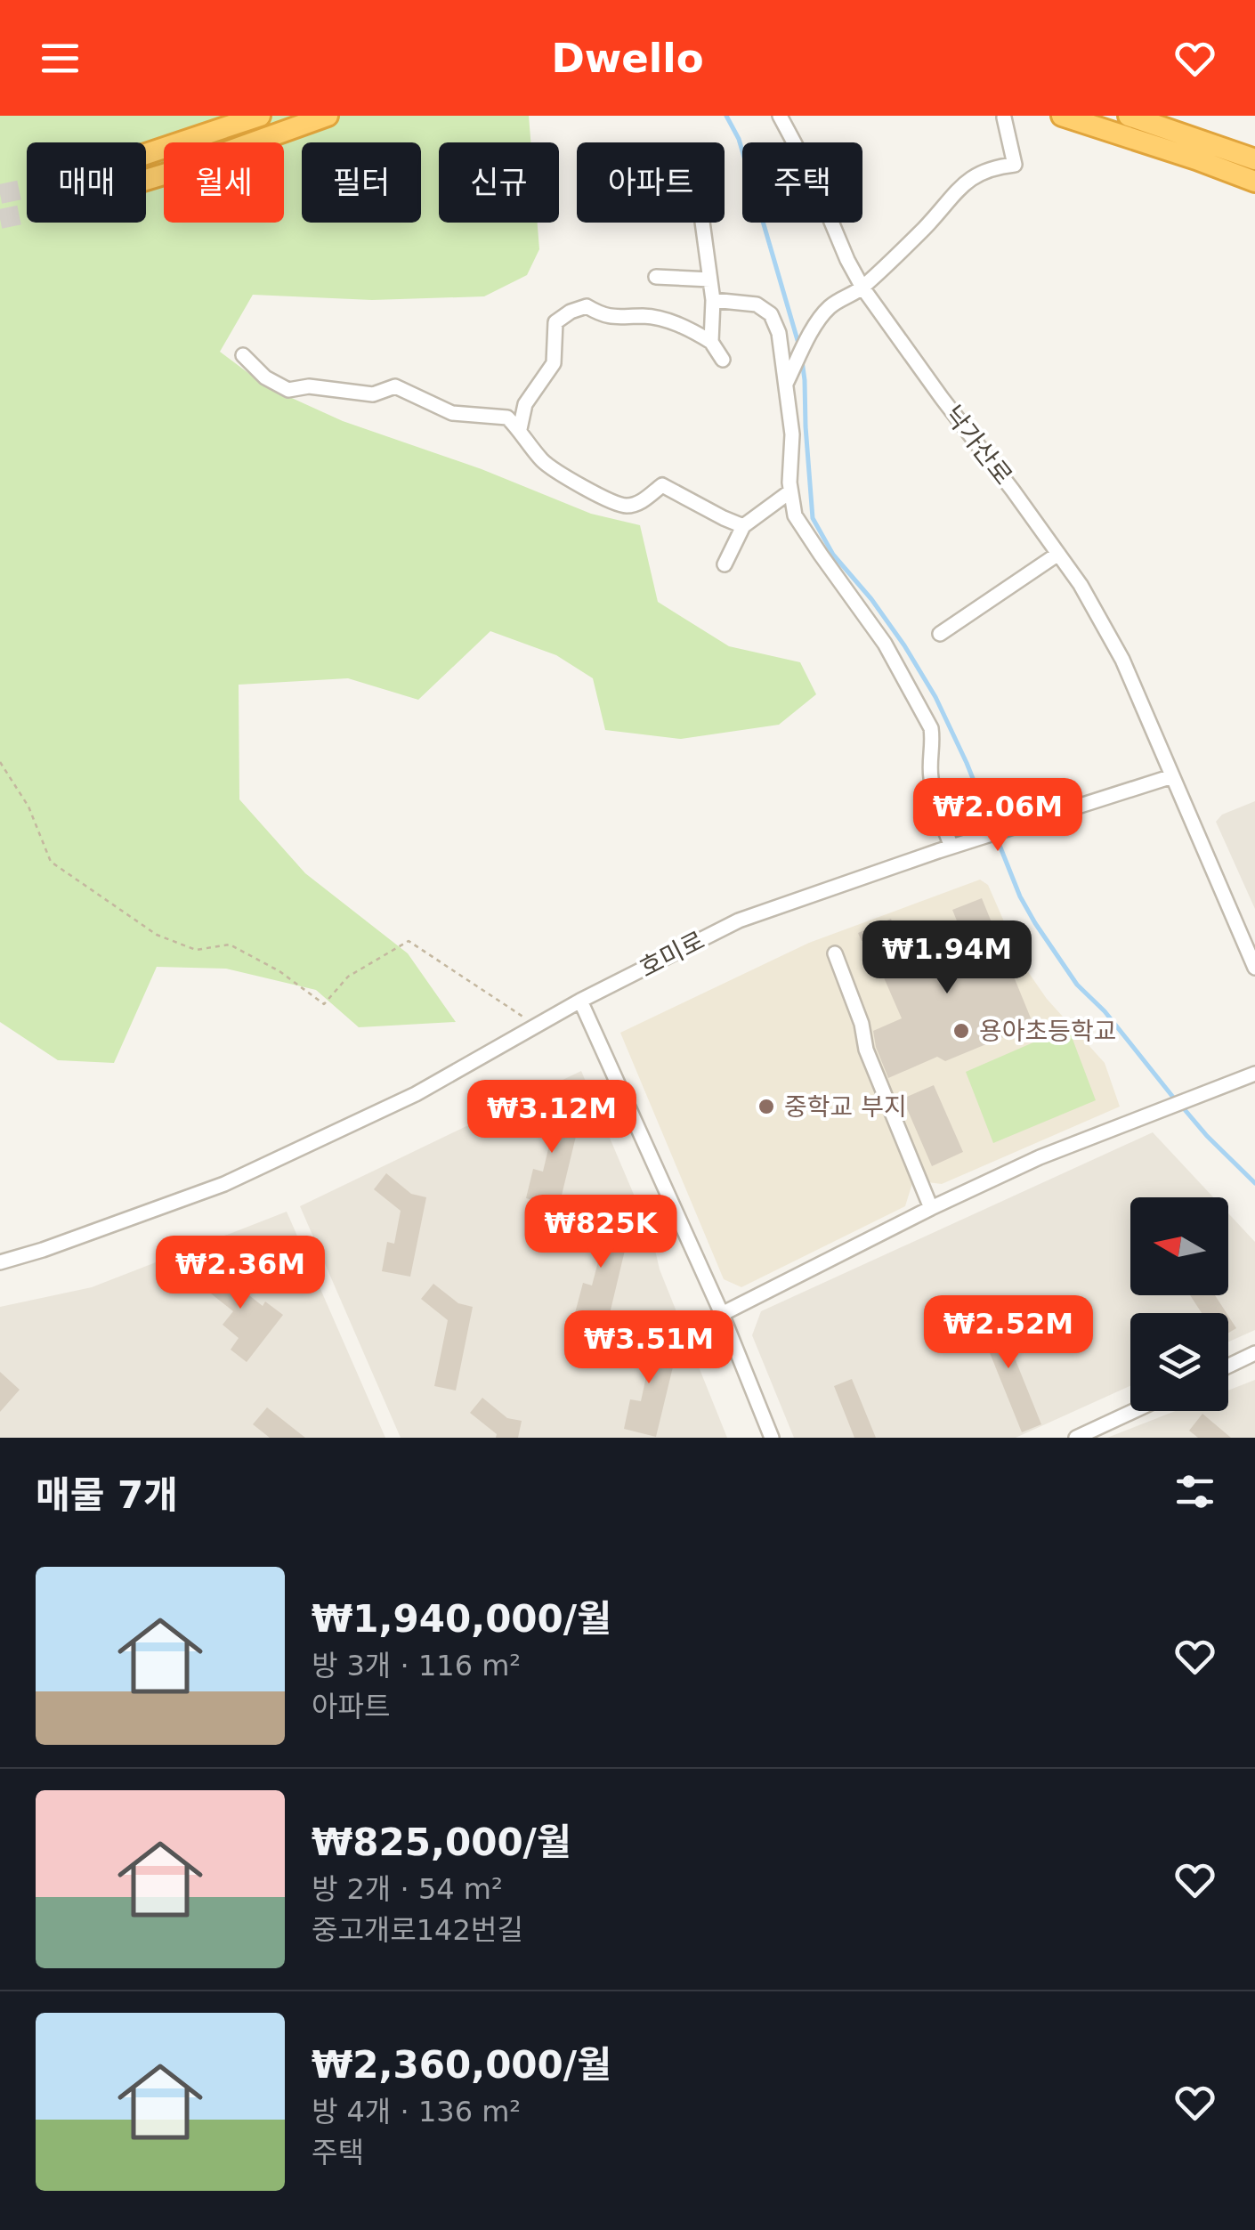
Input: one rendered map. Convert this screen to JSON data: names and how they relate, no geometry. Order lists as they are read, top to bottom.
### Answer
{
  "streets": {
    "street": ["낙가산로", "호미로"]
  },
  "crossings": [
    ["낙가산로", "호미로"]
  ],
  "places": ["용아초등학교", "중학교 부지"],
  "north": "left",
  "page": {
    "header": "Dwello",
    "chip": [
      "매매",
      "월세",
      "필터",
      "신규",
      "아파트",
      "주택"
    ],
    "price": [
      "₩2.06M",
      "₩1.94M",
      "₩3.12M",
      "₩825K",
      "₩2.36M",
      "₩2.52M",
      "₩3.51M"
    ],
    "heading": "매물 7개",
    "list": [
      {
        "name": "₩1,940,000/월",
        "note": "방 3개 · 116 m² · 아파트"
      },
      {
        "name": "₩825,000/월",
        "note": "방 2개 · 54 m² · 중고개로142번길"
      },
      {
        "name": "₩2,360,000/월",
        "note": "방 4개 · 136 m² · 주택"
      }
    ]
  }
}
